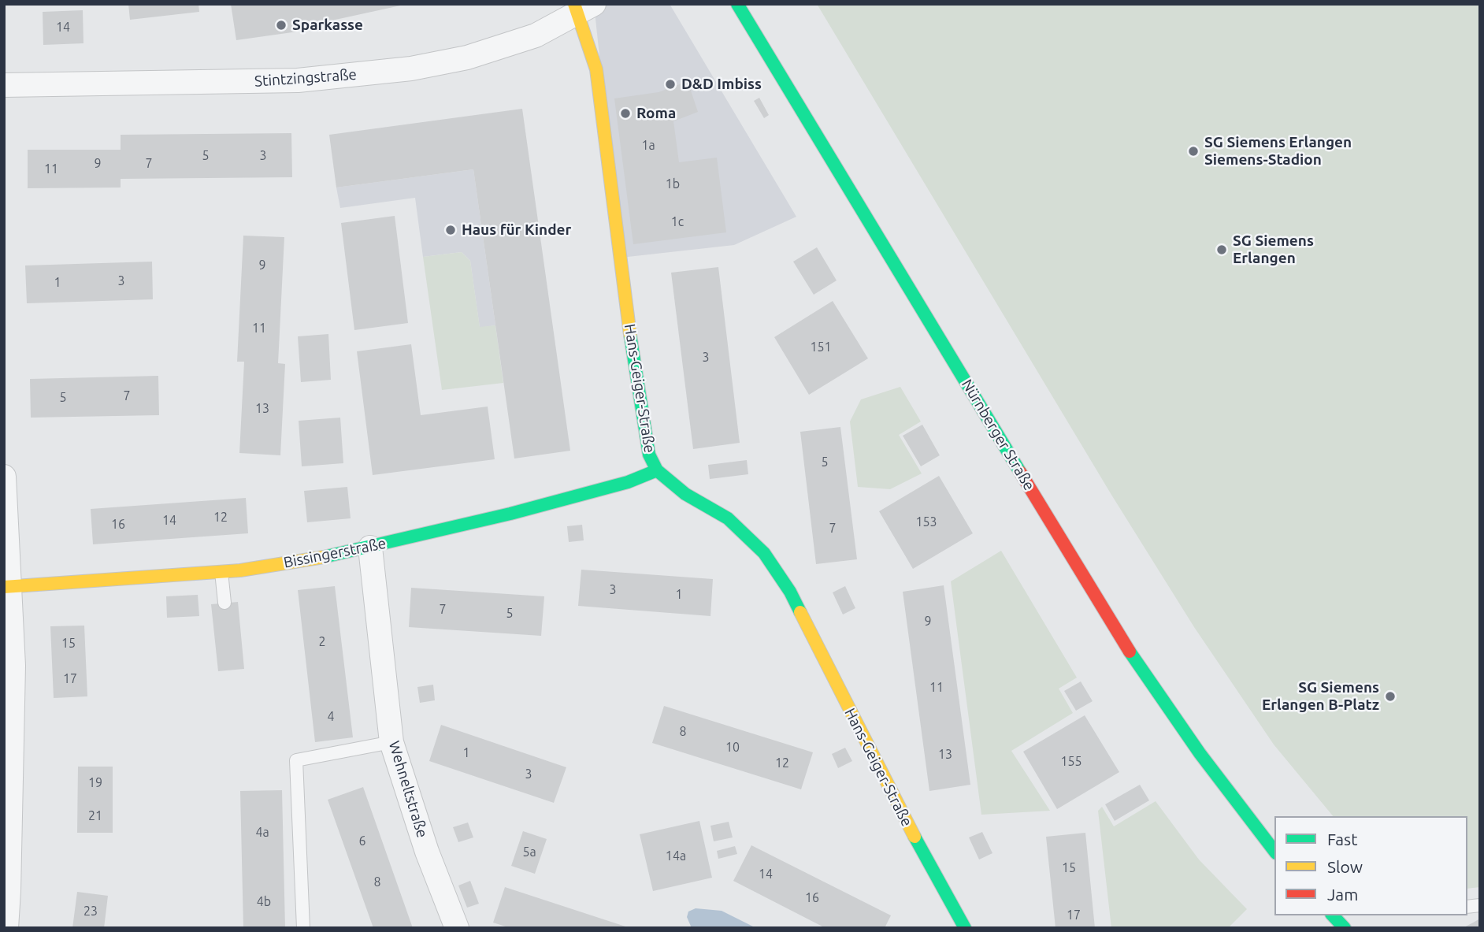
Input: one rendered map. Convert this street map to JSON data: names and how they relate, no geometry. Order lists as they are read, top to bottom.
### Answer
{
  "streets": {
    "street": [
      "Stintzingstraße",
      "Hans-Geiger-Straße",
      "Nürnberger Straße",
      "Bissingerstraße",
      "Wehneltstraße"
    ]
  },
  "crossings": [
    ["Stintzingstraße", "Hans-Geiger-Straße"],
    ["Hans-Geiger-Straße", "Bissingerstraße"],
    ["Bissingerstraße", "Wehneltstraße"]
  ],
  "places": [
    "Sparkasse",
    "D&D Imbiss",
    "Roma",
    "SG Siemens Erlangen Siemens-Stadion",
    "Haus für Kinder",
    "SG Siemens Erlangen",
    "SG Siemens Erlangen B-Platz"
  ],
  "house_numbers": [
    "14",
    "1a",
    "5",
    "3",
    "9",
    "7",
    "11",
    "1b",
    "1c",
    "9",
    "3",
    "1",
    "11",
    "151",
    "3",
    "7",
    "5",
    "13",
    "5",
    "12",
    "14",
    "153",
    "16",
    "7",
    "3",
    "1",
    "7",
    "5",
    "9",
    "2",
    "15",
    "17",
    "11",
    "4",
    "8",
    "10",
    "1",
    "13",
    "155",
    "12",
    "3",
    "19",
    "21",
    "4a",
    "6",
    "5a",
    "14a",
    "15",
    "14",
    "8",
    "16",
    "4b",
    "23",
    "17"
  ],
  "legend": ["Fast", "Slow", "Jam"]
}
